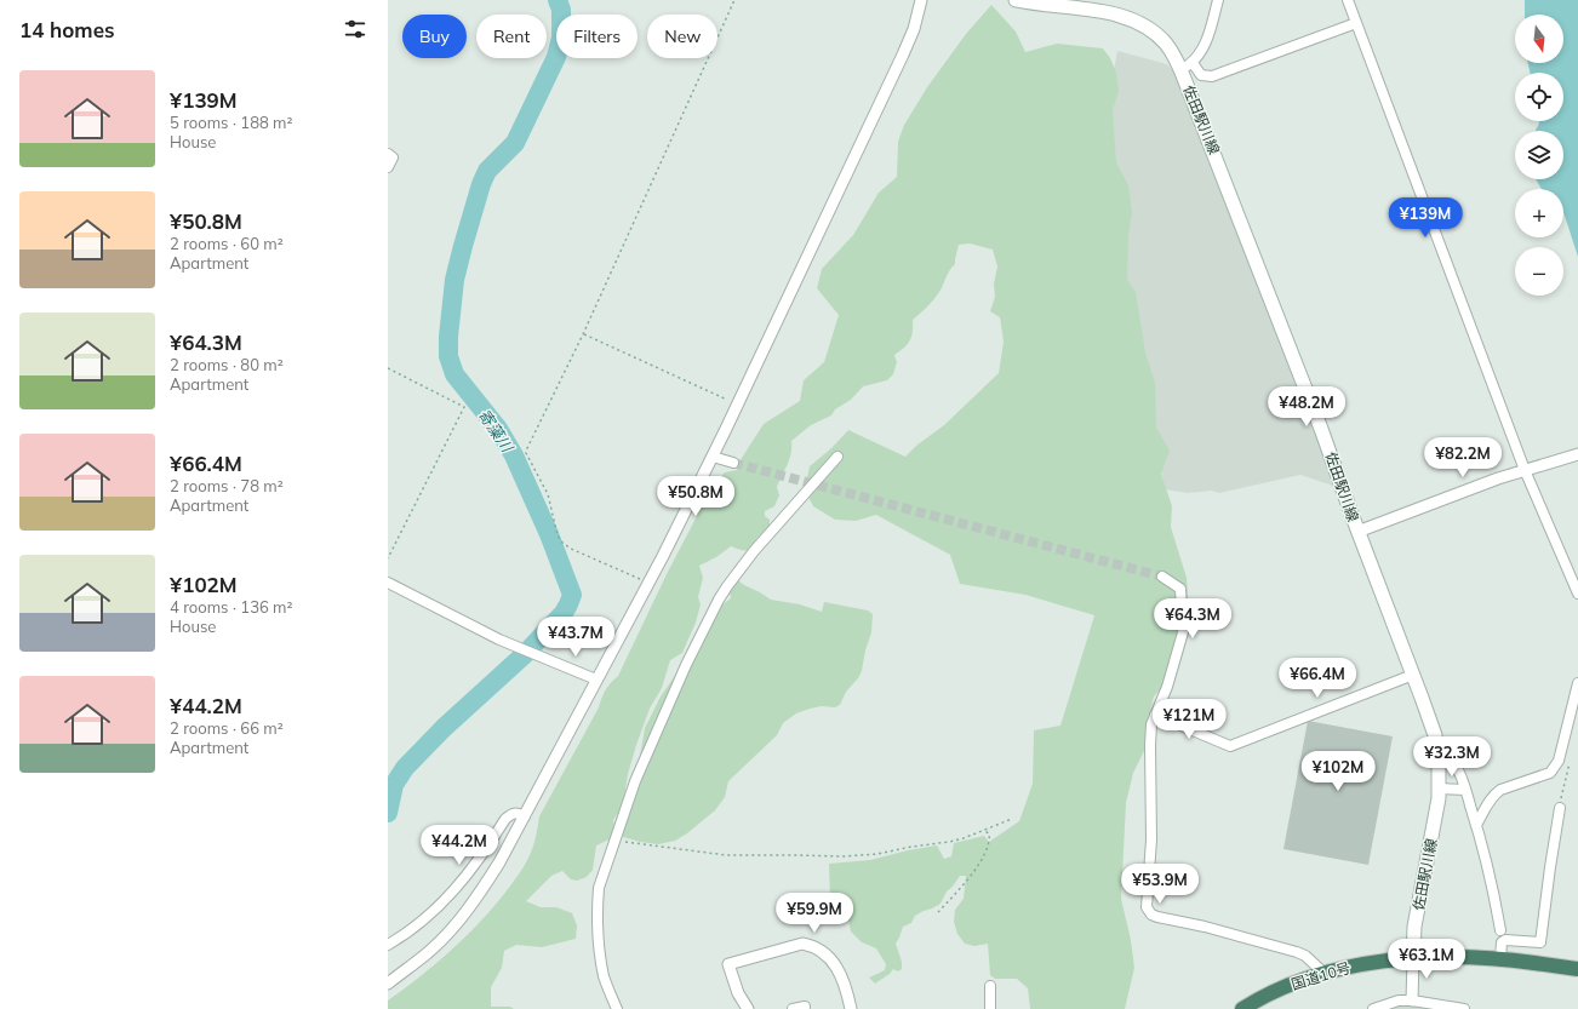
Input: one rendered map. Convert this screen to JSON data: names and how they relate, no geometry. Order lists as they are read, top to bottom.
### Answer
{
  "streets": {
    "highway": ["国道10号"],
    "main road": ["佐田駅川線"]
  },
  "crossings": [
    ["佐田駅川線", "国道10号"]
  ],
  "water": ["寄藻川"],
  "north": "bottom",
  "page": {
    "heading": "14 homes",
    "map_buttons": ["+", "−"],
    "chip": [
      "Buy",
      "Rent",
      "Filters",
      "New"
    ],
    "list": [
      {
        "name": "¥139M",
        "note": "5 rooms · 188 m² · House"
      },
      {
        "name": "¥50.8M",
        "note": "2 rooms · 60 m² · Apartment"
      },
      {
        "name": "¥64.3M",
        "note": "2 rooms · 80 m² · Apartment"
      },
      {
        "name": "¥66.4M",
        "note": "2 rooms · 78 m² · Apartment"
      },
      {
        "name": "¥102M",
        "note": "4 rooms · 136 m² · House"
      },
      {
        "name": "¥44.2M",
        "note": "2 rooms · 66 m² · Apartment"
      }
    ],
    "price": [
      "¥139M",
      "¥48.2M",
      "¥82.2M",
      "¥50.8M",
      "¥64.3M",
      "¥43.7M",
      "¥66.4M",
      "¥121M",
      "¥32.3M",
      "¥102M",
      "¥44.2M",
      "¥53.9M",
      "¥59.9M",
      "¥63.1M"
    ]
  }
}
